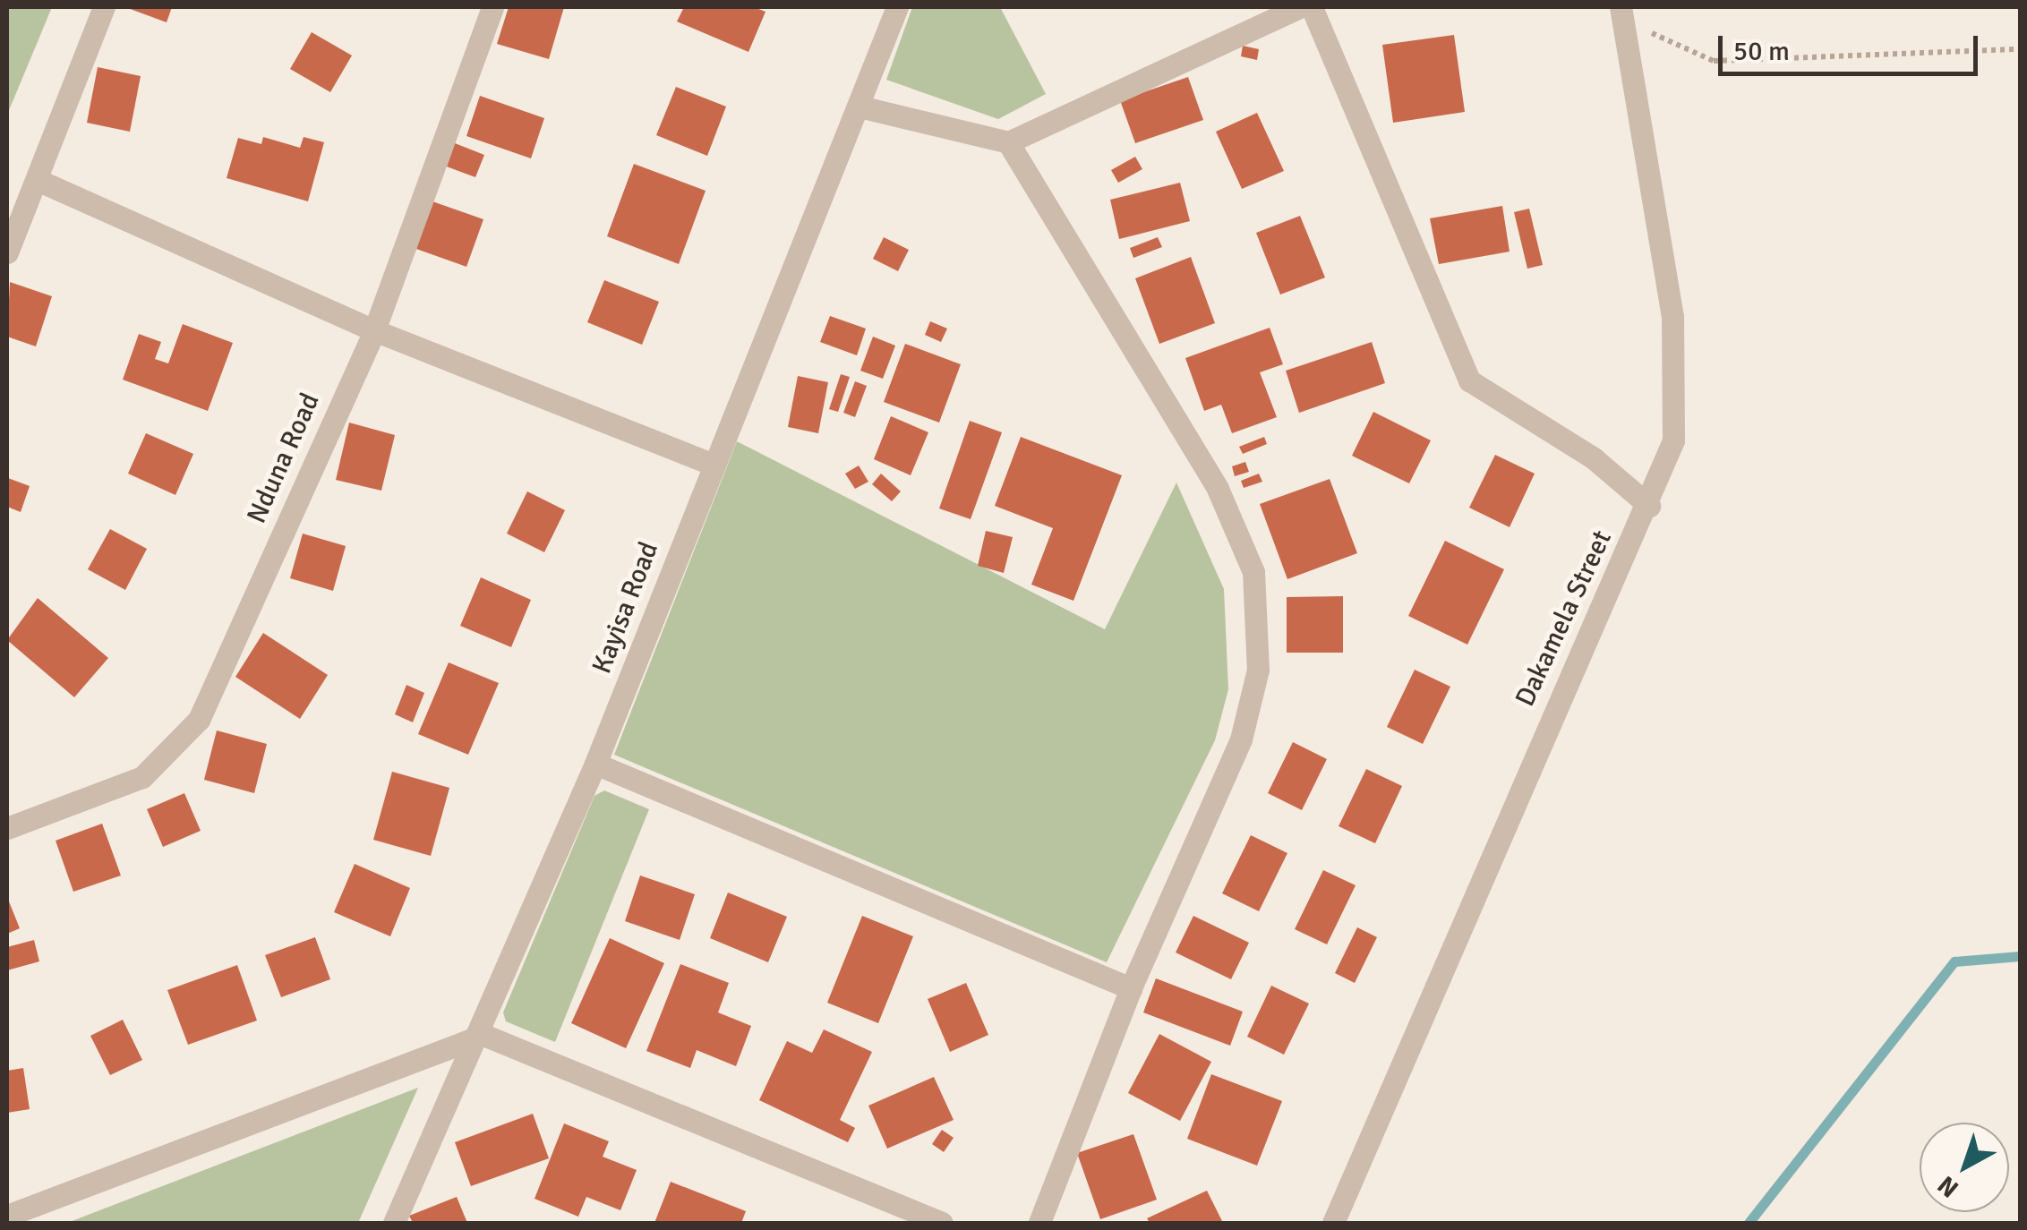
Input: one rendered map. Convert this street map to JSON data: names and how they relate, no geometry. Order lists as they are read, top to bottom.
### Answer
{
  "streets": {
    "street": ["Nduna Road", "Kayisa Road", "Dakamela Street"]
  },
  "scale_bar": "50 m",
  "north": "bottom left"
}
